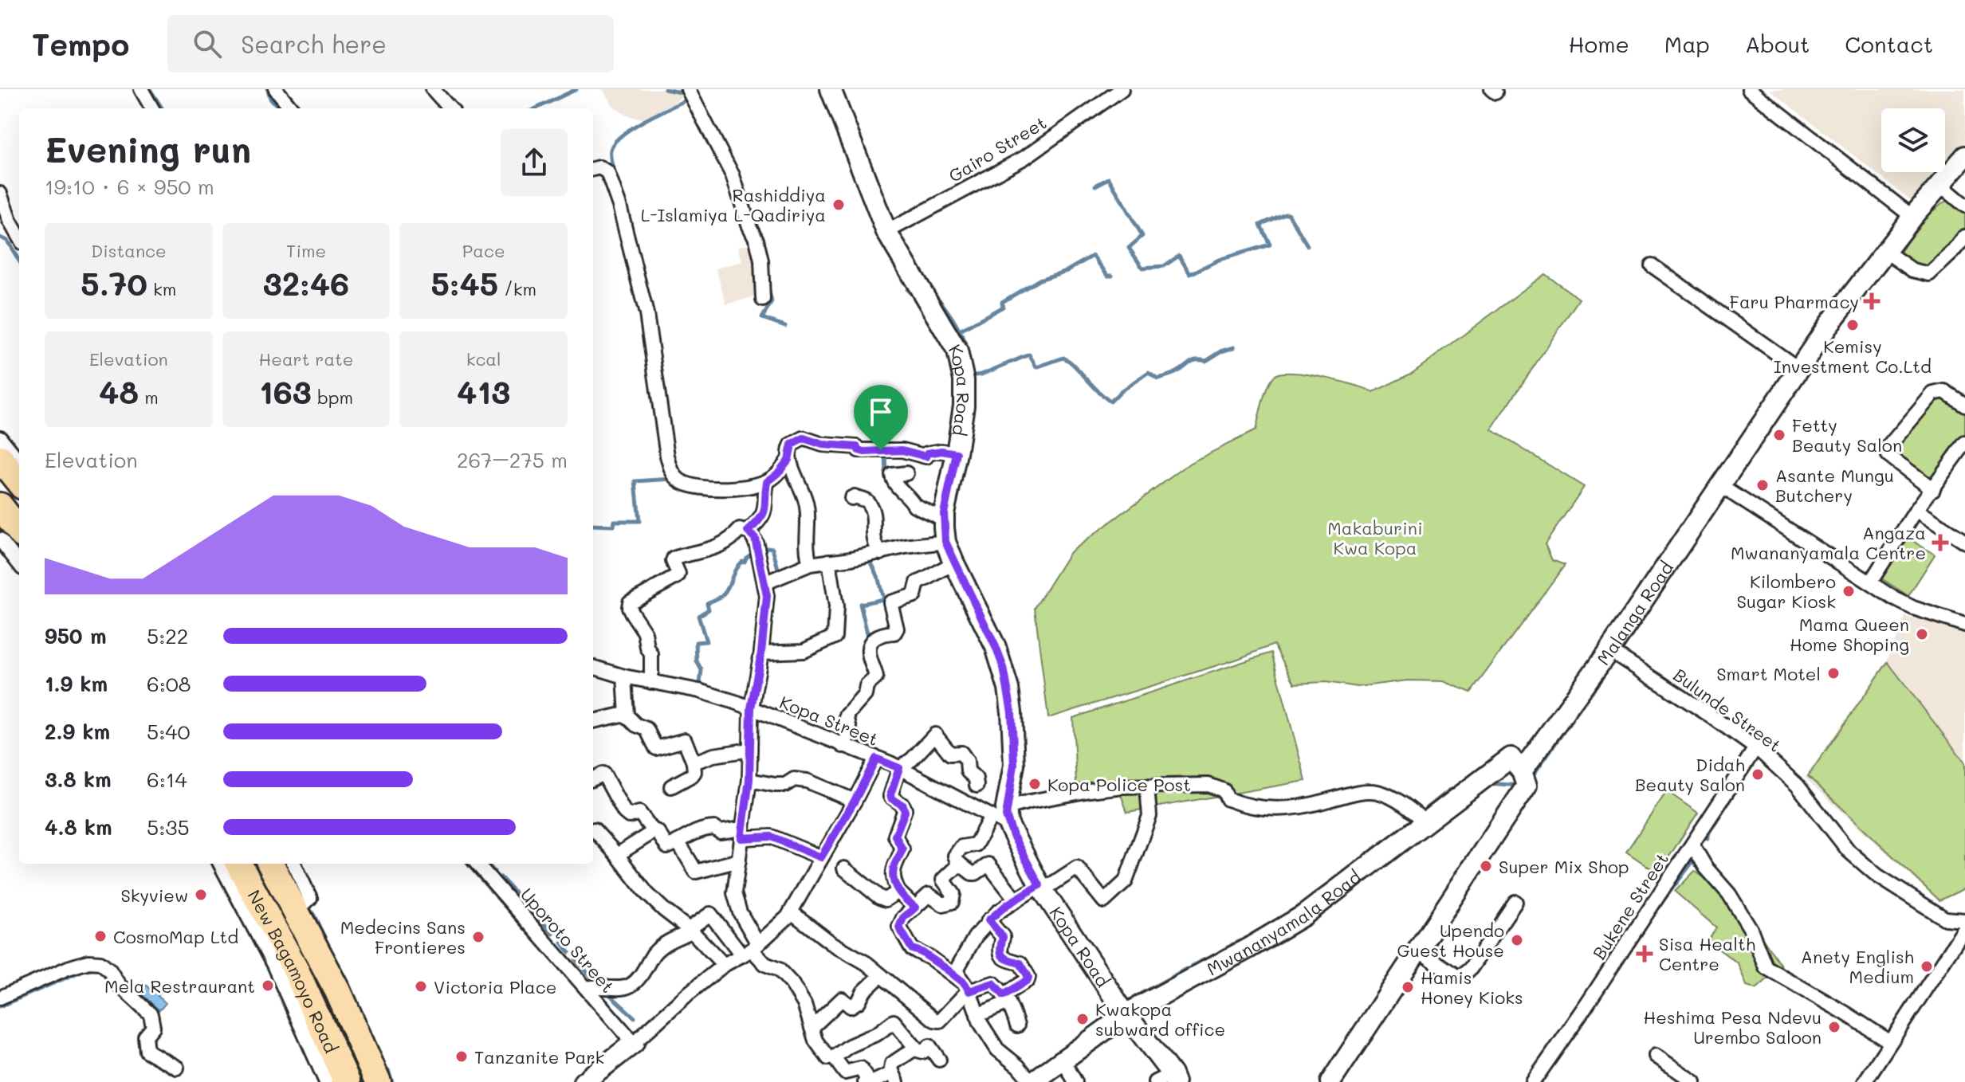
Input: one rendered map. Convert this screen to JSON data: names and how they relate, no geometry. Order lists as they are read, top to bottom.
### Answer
{
  "streets": {
    "highway": ["New Bagamoyo Road"],
    "street": [
      "Gairo Street",
      "Kopa Road",
      "Malanga Road",
      "Bulunde Street",
      "Kopa Street",
      "Bukene Street",
      "Mwananyamala Road",
      "Uporoto Street"
    ]
  },
  "crossings": [
    ["Gairo Street", "Kopa Road"],
    ["Kopa Road", "Kopa Street"],
    ["Kopa Road", "Mwananyamala Road"],
    ["Malanga Road", "Bulunde Street"],
    ["Malanga Road", "Mwananyamala Road"],
    ["Bulunde Street", "Bukene Street"]
  ],
  "parks": ["Makaburini Kwa Kopa"],
  "places": {
    "other": [
      "Rashiddiya L-Islamiya L-Qadiriya",
      "Kemisy Investment Co.Ltd",
      "Fetty Beauty Salon",
      "Asante Mungu Butchery",
      "Kilombero Sugar Kiosk",
      "Mama Queen Home Shoping",
      "Smart Motel",
      "Didah Beauty Salon",
      "Kopa Police Post",
      "Super Mix Shop",
      "Skyview",
      "CosmoMap Ltd",
      "Medecins Sans Frontieres",
      "Upendo Guest House",
      "Anety English Medium",
      "Mela Restraurant",
      "Victoria Place",
      "Hamis Honey Kioks",
      "Kwakopa subward office",
      "Heshima Pesa Ndevu Urembo Saloon",
      "Tanzanite Park"
    ],
    "health": ["Faru Pharmacy", "Angaza Mwananyamala Centre", "Sisa Health Centre"]
  },
  "page": {
    "header": "Tempo",
    "search": "Search here",
    "nav": [
      "Home",
      "Map",
      "About",
      "Contact"
    ],
    "heading": ["Evening run", "19:10 · 6 × 950 m"],
    "stats": [
      ["Distance", "5.70 km"],
      ["Time", "32:46"],
      ["Pace", "5:45 /km"],
      ["Elevation", "48 m"],
      ["Heart rate", "163 bpm"],
      ["kcal", "413"]
    ],
    "chart": ["Elevation", "267–275 m"],
    "list": [
      {
        "name": "950 m",
        "note": "5:22"
      },
      {
        "name": "1.9 km",
        "note": "6:08"
      },
      {
        "name": "2.9 km",
        "note": "5:40"
      },
      {
        "name": "3.8 km",
        "note": "6:14"
      },
      {
        "name": "4.8 km",
        "note": "5:35"
      }
    ]
  }
}
